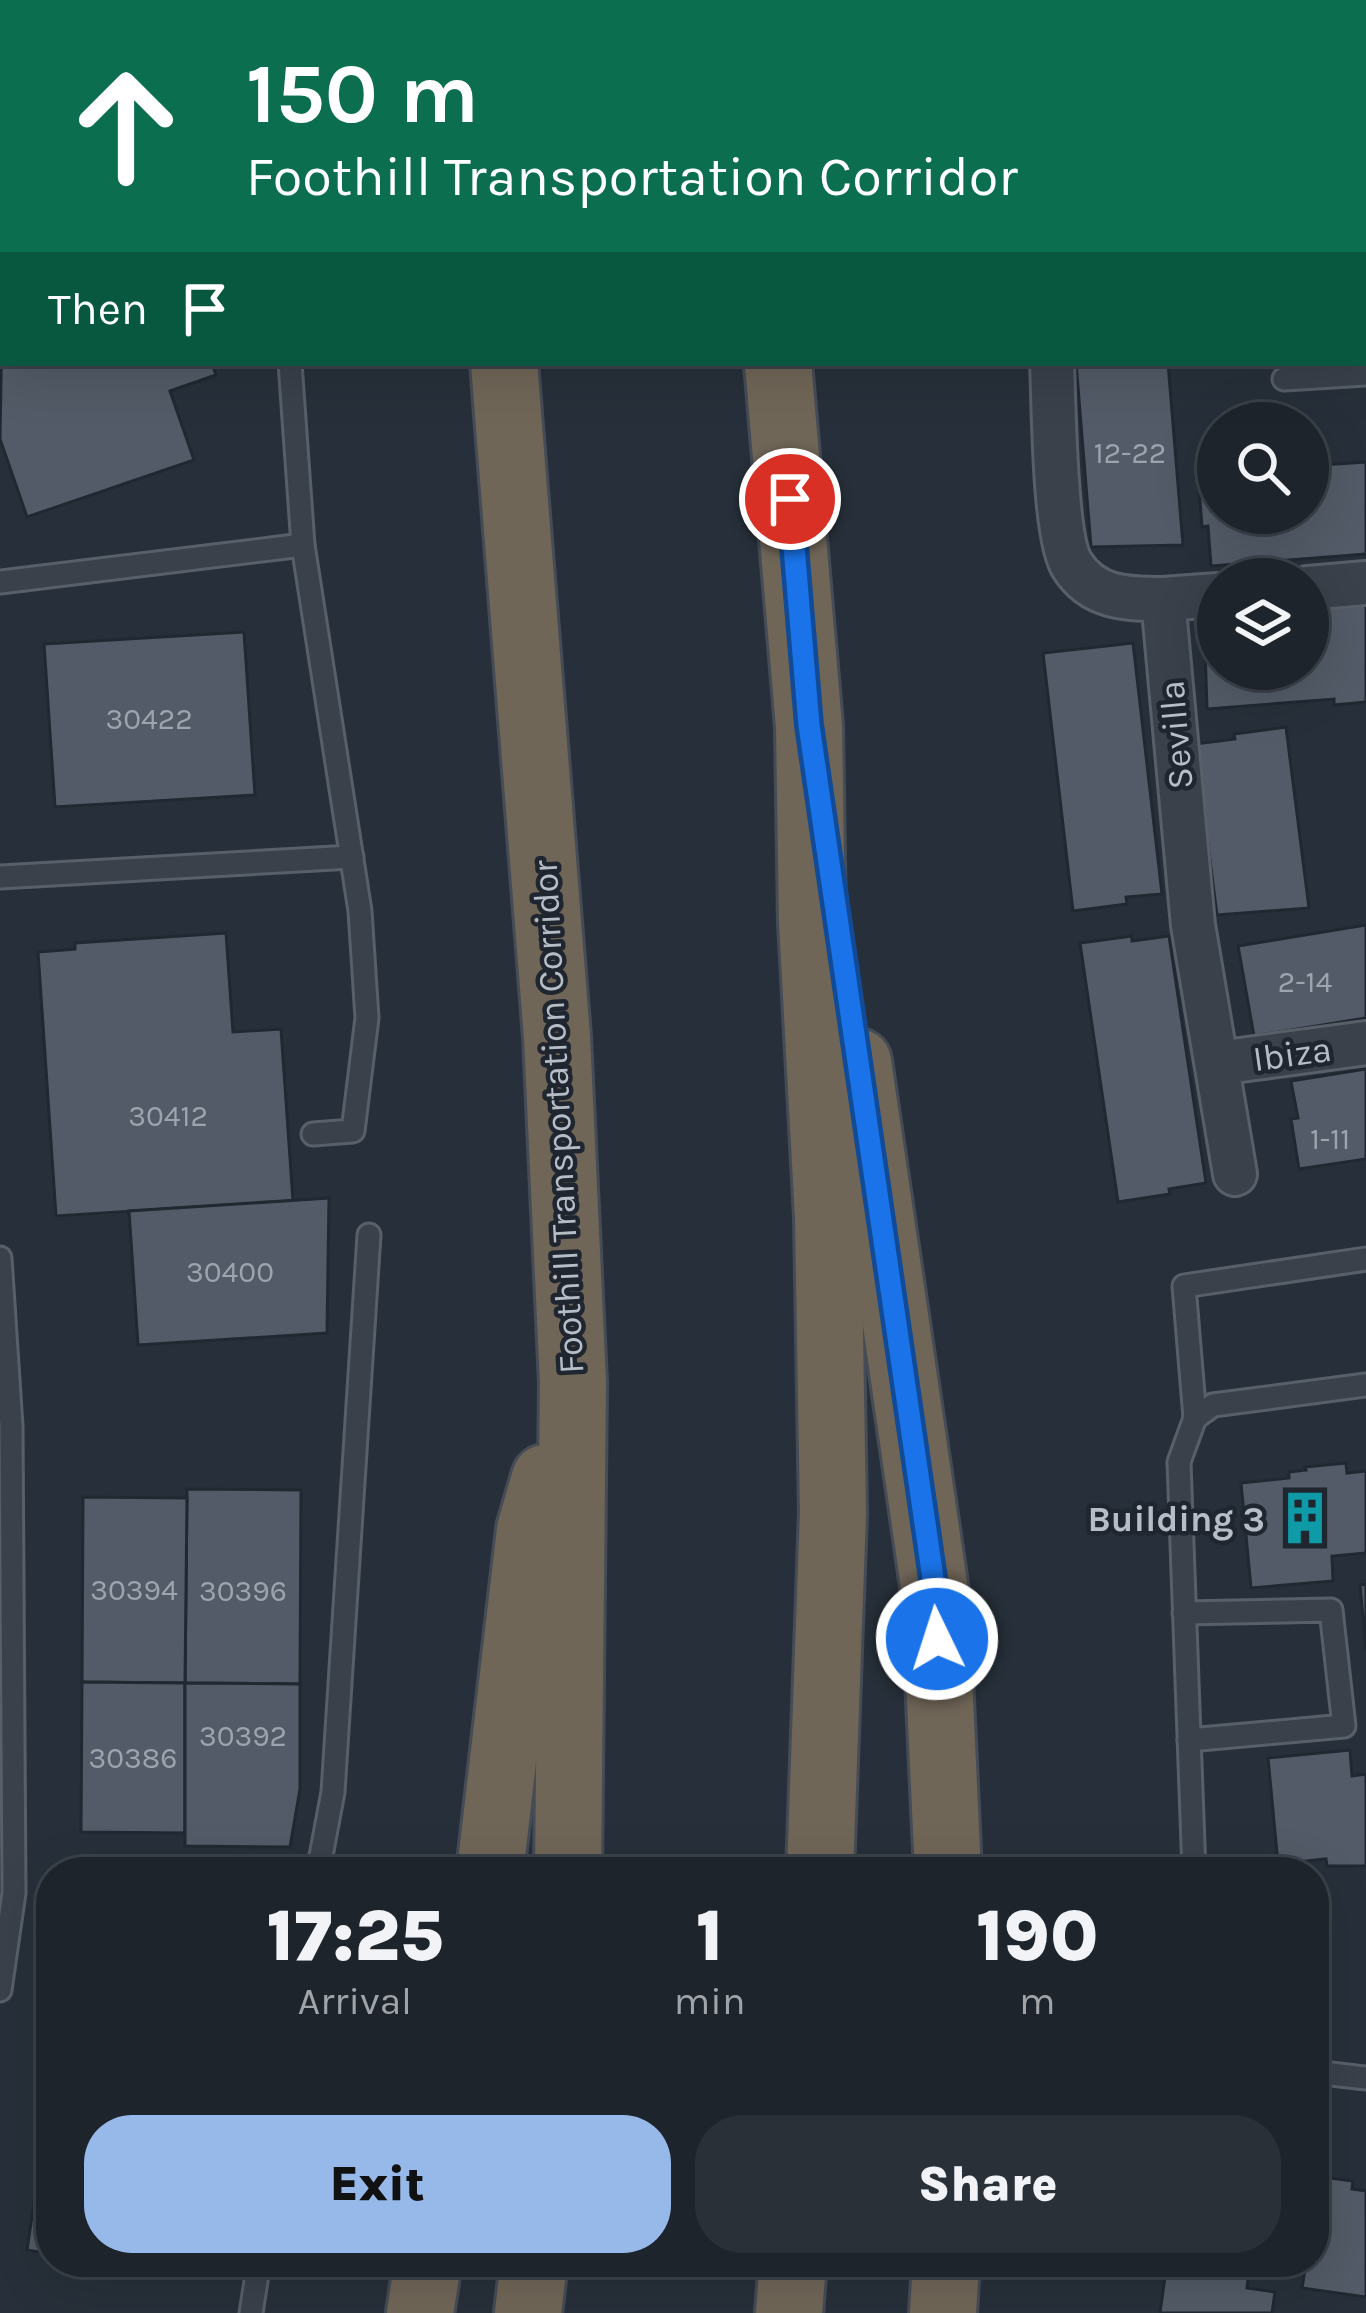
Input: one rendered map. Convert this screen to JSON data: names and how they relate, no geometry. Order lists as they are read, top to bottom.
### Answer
{
  "streets": {
    "highway": ["Foothill Transportation Corridor"],
    "street": ["Sevilla", "Ibiza"]
  },
  "crossings": [
    ["Sevilla", "Ibiza"]
  ],
  "places": {
    "building": ["Building 3"]
  },
  "house_numbers": [
    "12-22",
    "30422",
    "2-14",
    "30412",
    "1-11",
    "30400",
    "30394",
    "30396",
    "30392",
    "30386"
  ],
  "page": {
    "turn": ["150 m", "Foothill Transportation Corridor"],
    "then": "Then",
    "eta": [
      "17:25",
      "Arrival",
      "1",
      "min",
      "190",
      "m"
    ],
    "buttons": ["Exit", "Share"]
  }
}
